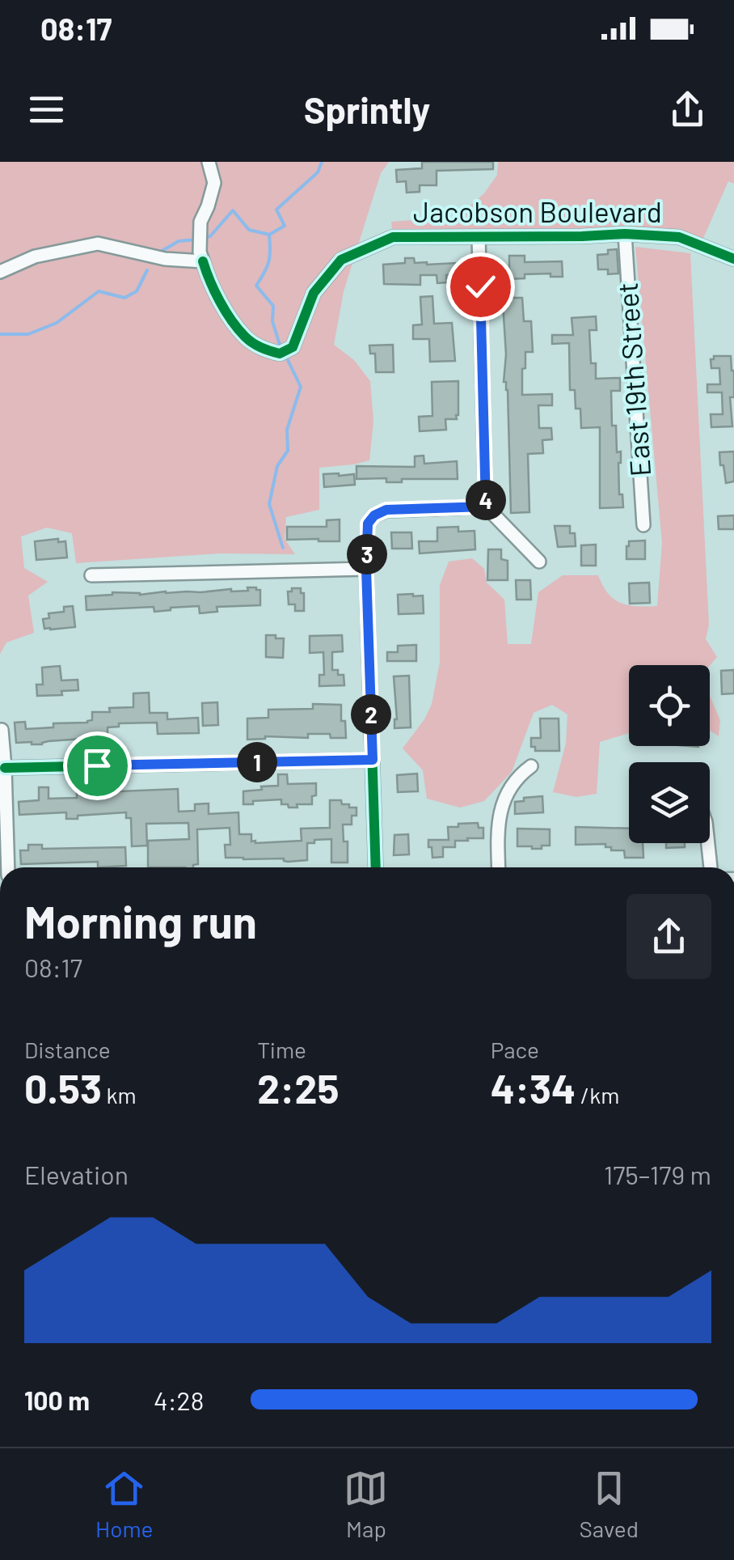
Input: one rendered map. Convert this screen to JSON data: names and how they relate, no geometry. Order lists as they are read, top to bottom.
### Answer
{
  "streets": {
    "street": ["Jacobson Boulevard", "East 19th Street"]
  },
  "crossings": [
    ["Jacobson Boulevard", "East 19th Street"]
  ],
  "page": {
    "status": "08:17",
    "header": "Sprintly",
    "pins": [
      "4",
      "3",
      "2",
      "1"
    ],
    "heading": ["Morning run", "08:17"],
    "stats": [
      ["Distance", "0.53 km"],
      ["Time", "2:25"],
      ["Pace", "4:34 /km"]
    ],
    "chart": ["Elevation", "175–179 m"],
    "list": [
      {
        "name": "100 m",
        "note": "4:28"
      }
    ],
    "tabs": ["Home", "Map", "Saved"]
  }
}
